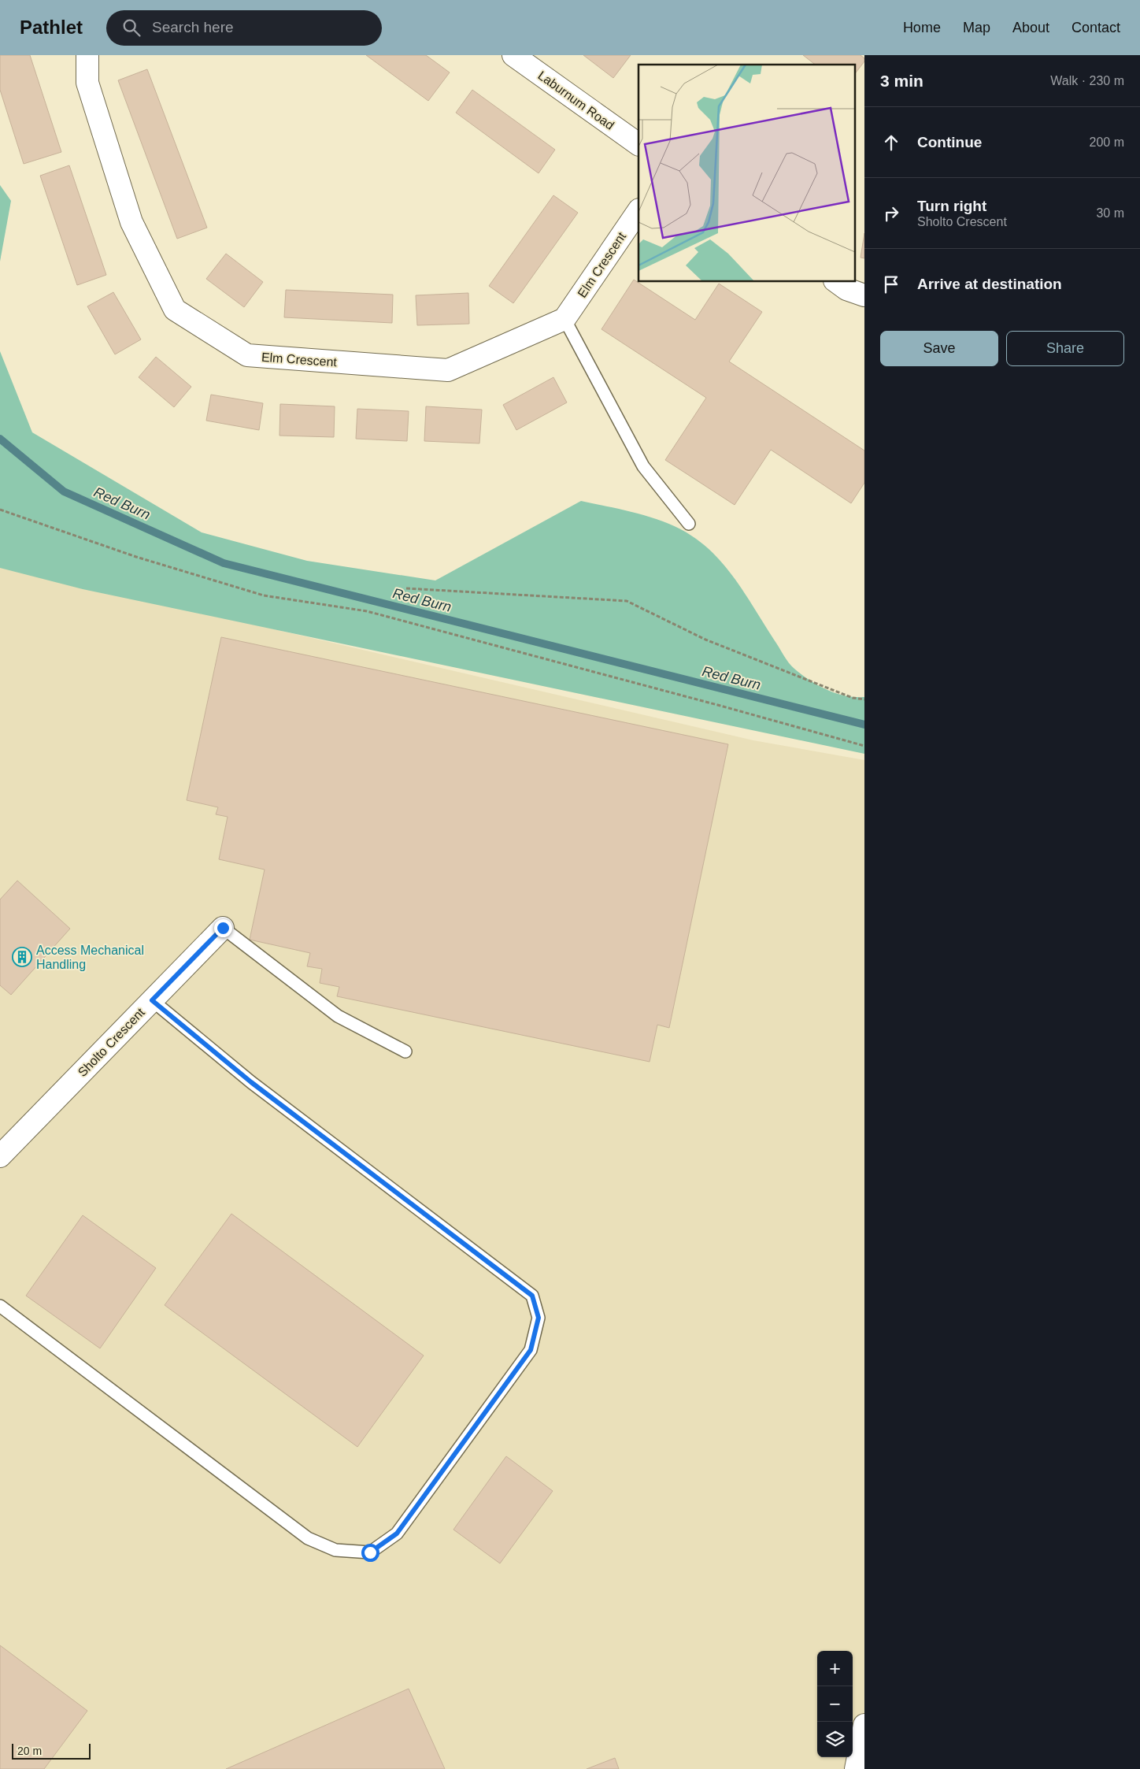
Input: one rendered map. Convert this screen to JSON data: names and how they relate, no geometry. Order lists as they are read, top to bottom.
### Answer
{
  "streets": {
    "street": ["Laburnum Road", "Elm Crescent", "Sholto Crescent"]
  },
  "water": ["Red Burn"],
  "places": {
    "building": ["Access Mechanical Handling"]
  },
  "scale_bar": "20 m",
  "page": {
    "header": "Pathlet",
    "search": "Search here",
    "nav": [
      "Home",
      "Map",
      "About",
      "Contact"
    ],
    "heading": ["3 min", "Walk · 230 m"],
    "list": [
      ["Continue", "200 m"],
      ["Turn right", "Sholto Crescent", "30 m"],
      "Arrive at destination"
    ],
    "buttons": ["Save", "Share"],
    "map_buttons": ["+", "−"],
    "scale": "20 m"
  }
}
